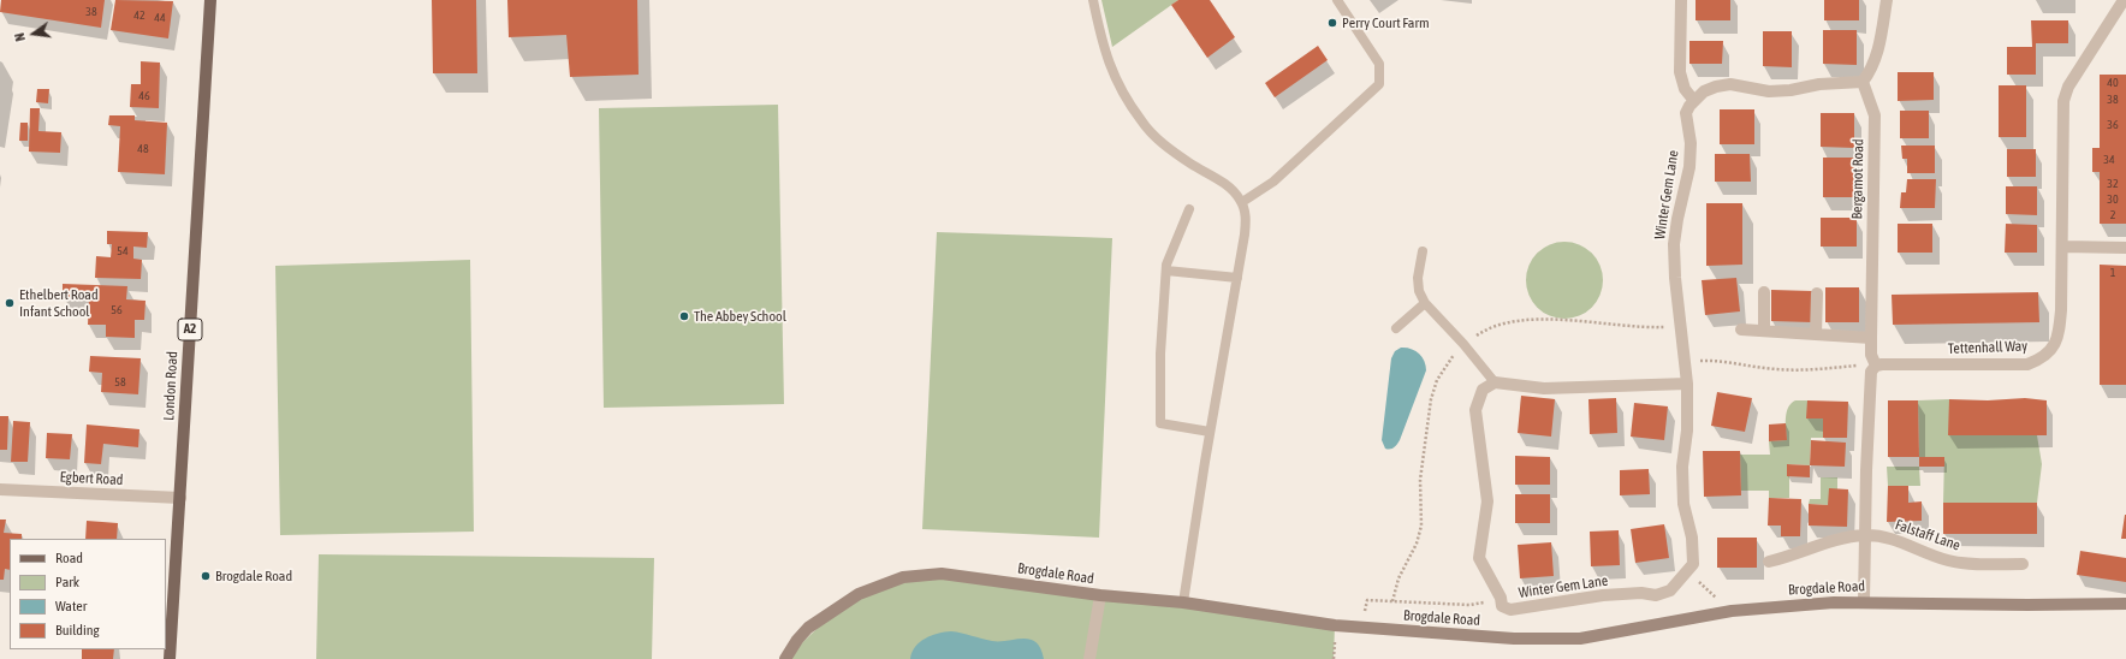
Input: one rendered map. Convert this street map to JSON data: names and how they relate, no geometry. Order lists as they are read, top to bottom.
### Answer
{
  "streets": {
    "main road": ["A2", "London Road"],
    "street": [
      "Bergamot Road",
      "Winter Gem Lane",
      "Tettenhall Way",
      "Egbert Road",
      "Falstaff Lane",
      "Brogdale Road"
    ]
  },
  "crossings": [
    ["Bergamot Road", "Tettenhall Way"],
    ["London Road", "Egbert Road"]
  ],
  "places": [
    "Perry Court Farm",
    "Ethelbert Road Infant School",
    "The Abbey School",
    "Brogdale Road"
  ],
  "house_numbers": [
    "38",
    "42",
    "44",
    "40",
    "46",
    "38",
    "36",
    "48",
    "34",
    "32",
    "30",
    "2",
    "54",
    "1",
    "56",
    "58"
  ],
  "legend": [
    "Road",
    "Park",
    "Water",
    "Building"
  ],
  "north": "left"
}
